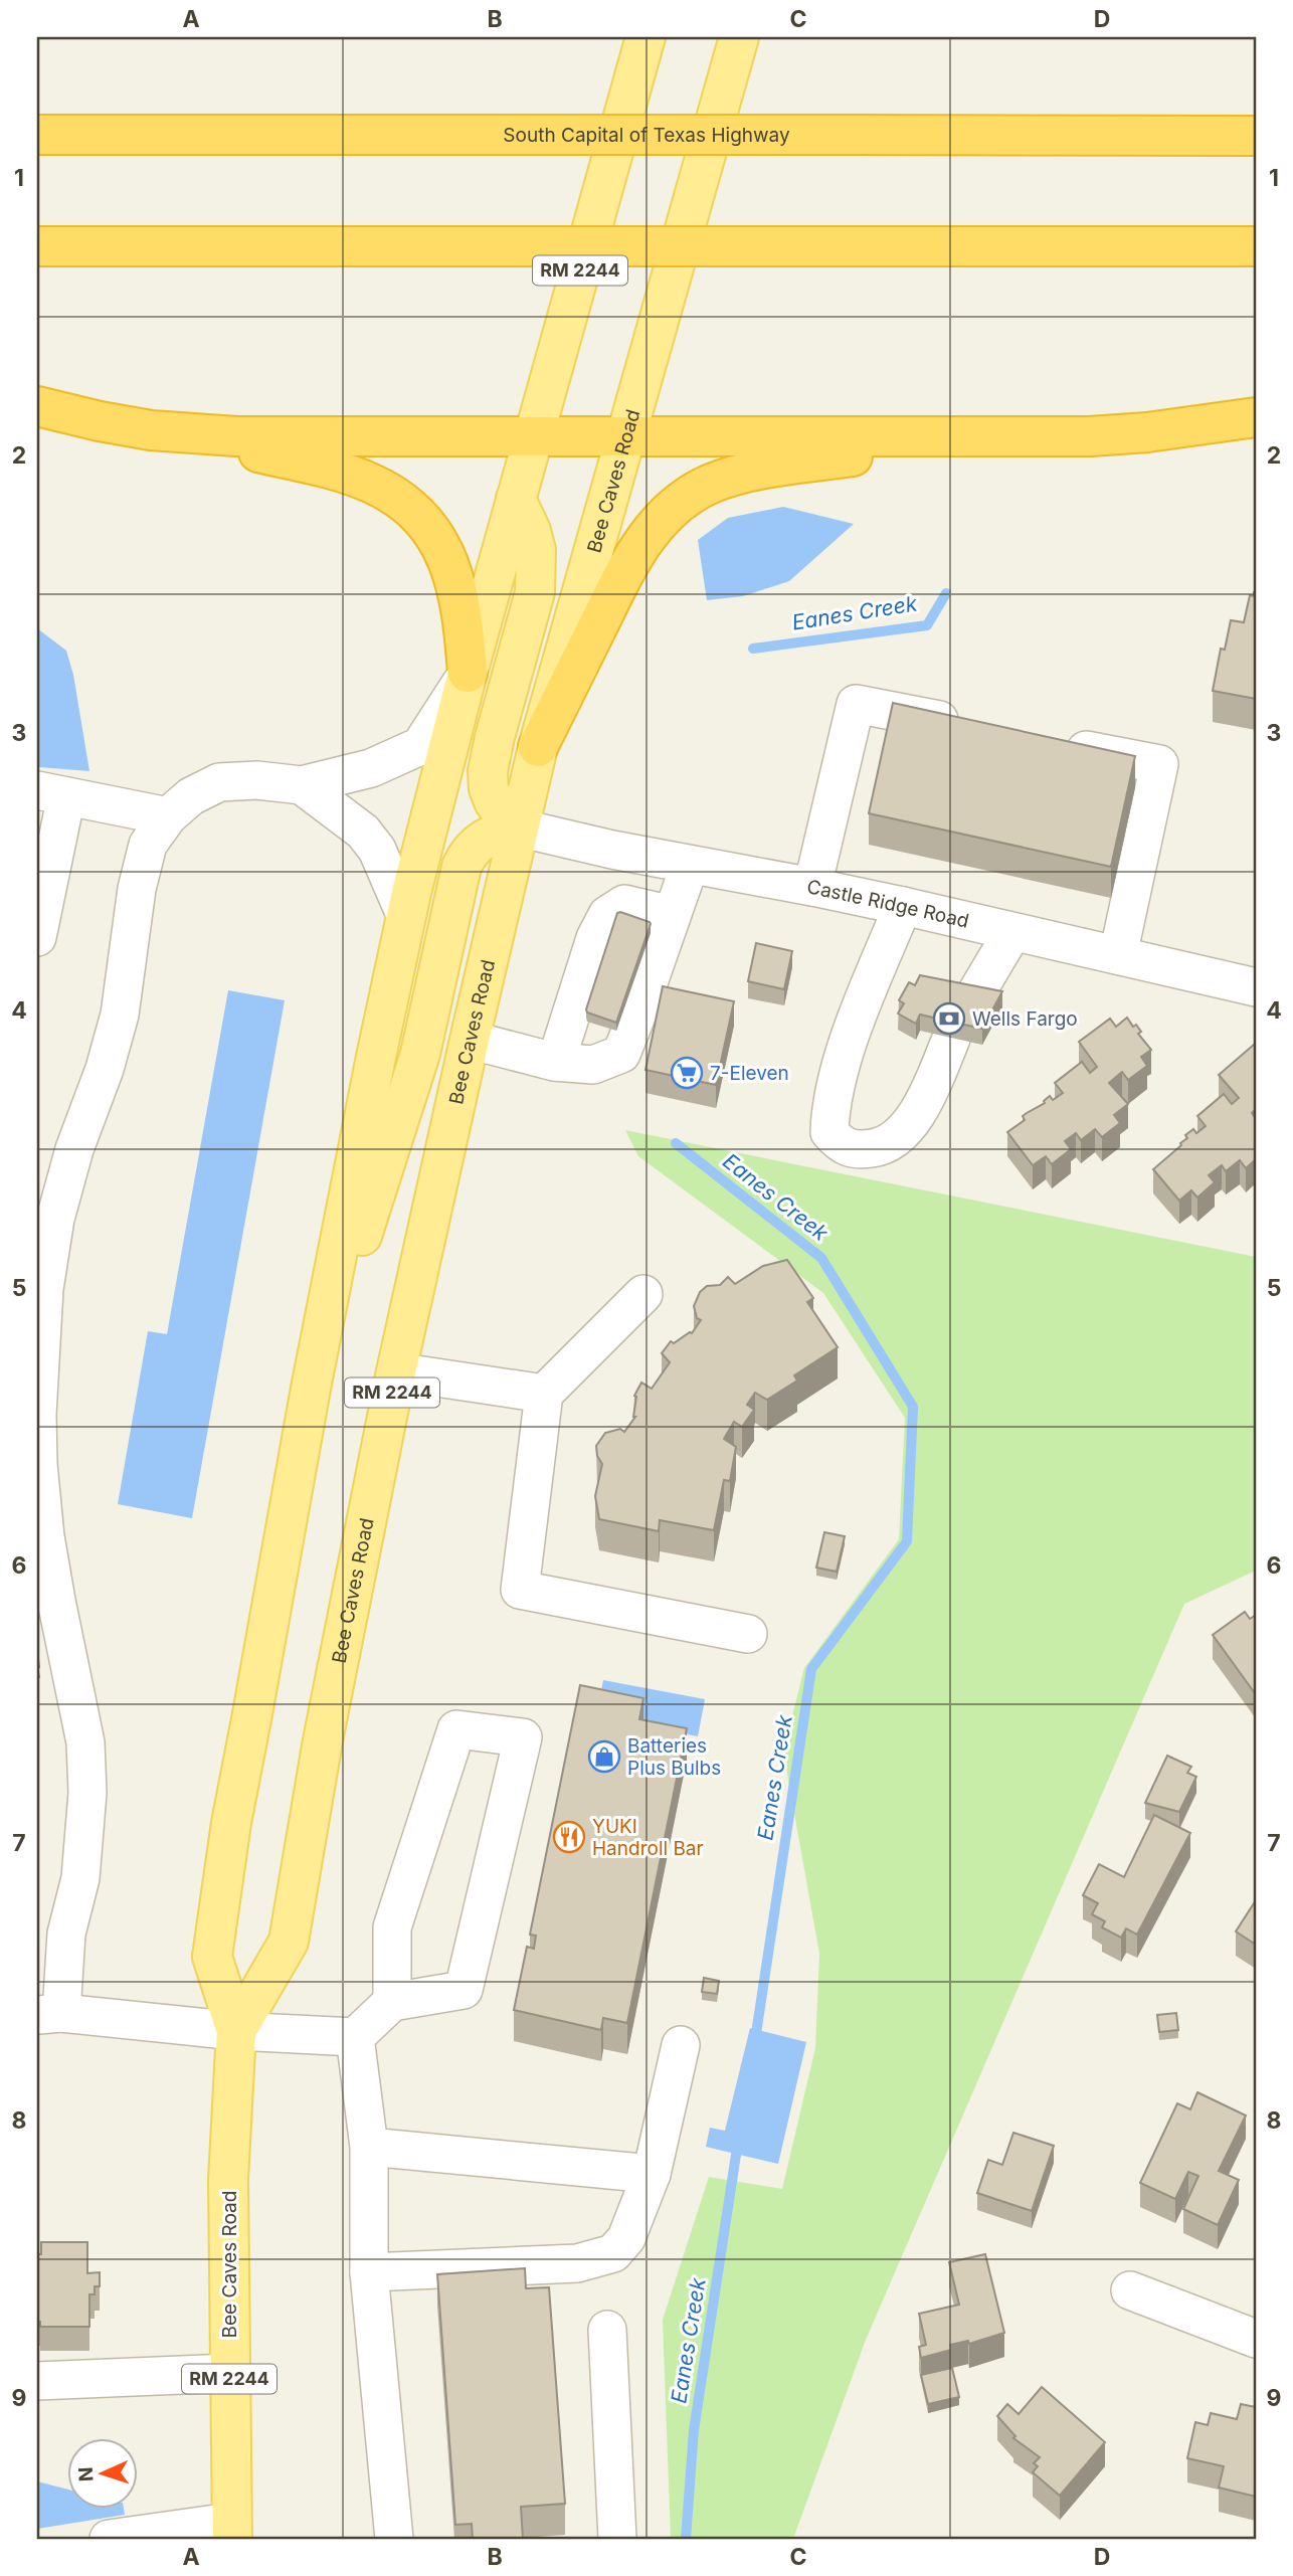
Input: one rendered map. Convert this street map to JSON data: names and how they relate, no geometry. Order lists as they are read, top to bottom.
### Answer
{
  "streets": {
    "highway": ["South Capital of Texas Highway"],
    "main road": ["RM 2244", "Bee Caves Road"],
    "street": ["Castle Ridge Road"]
  },
  "crossings": [
    ["Bee Caves Road", "Castle Ridge Road"]
  ],
  "water": ["Eanes Creek"],
  "places": {
    "bank": ["Wells Fargo"],
    "supermarket": ["7-Eleven"],
    "shop": ["Batteries Plus Bulbs"],
    "restaurant": ["YUKI Handroll Bar"]
  },
  "north": "left",
  "grid": {
    "columns": [
      "A",
      "B",
      "C",
      "D"
    ],
    "rows": [
      "1",
      "2",
      "3",
      "4",
      "5",
      "6",
      "7",
      "8",
      "9"
    ]
  }
}
